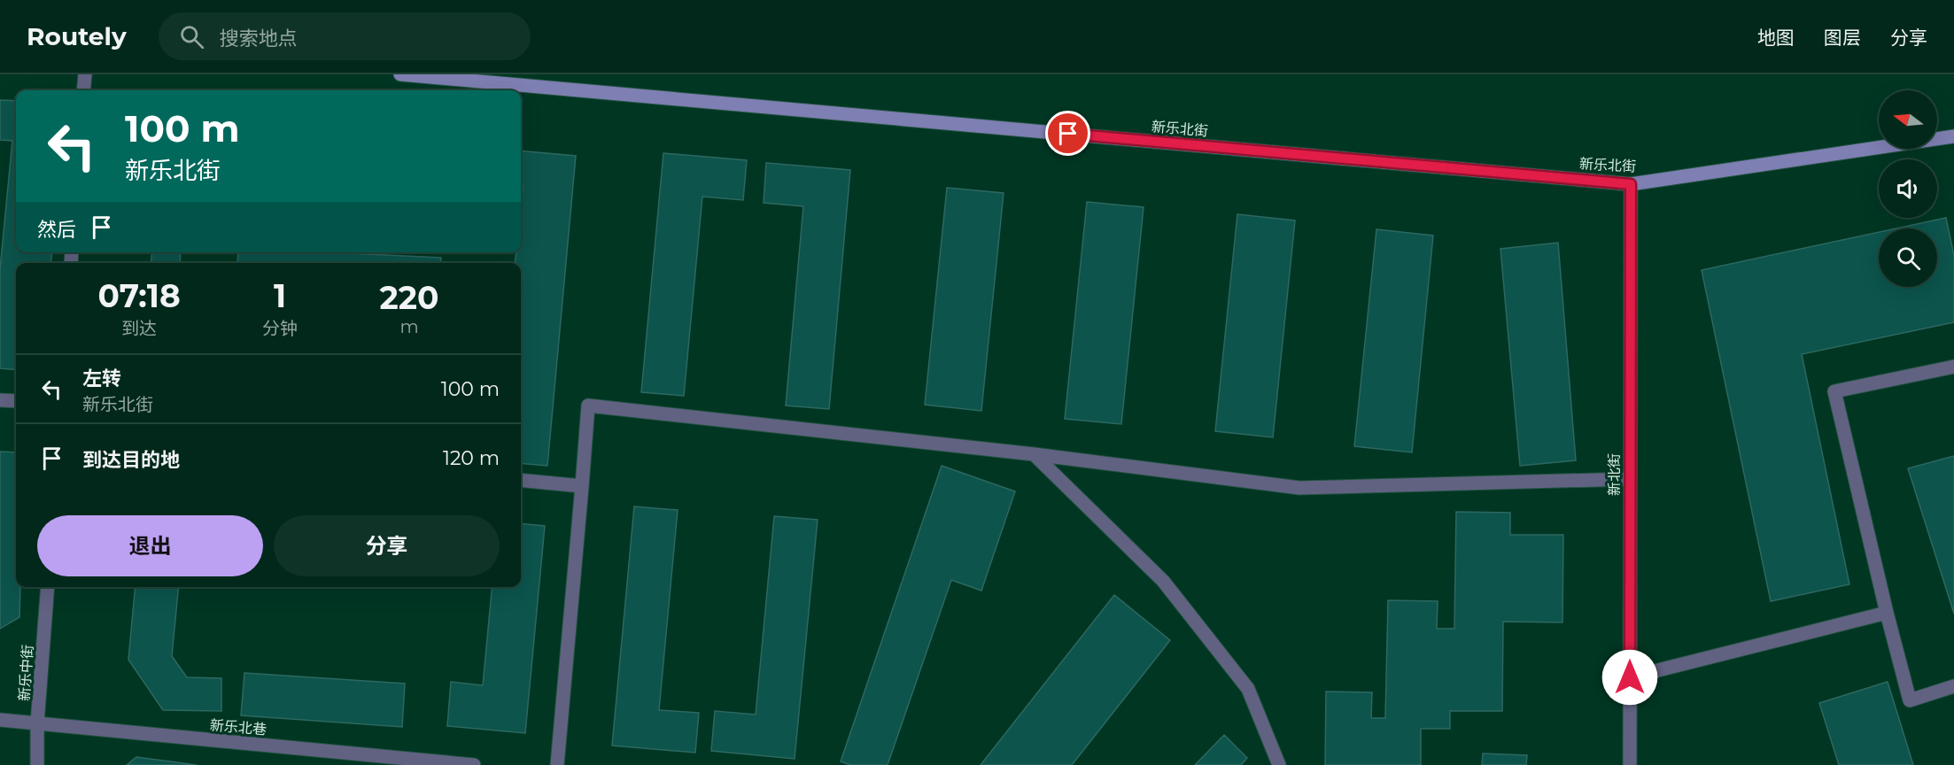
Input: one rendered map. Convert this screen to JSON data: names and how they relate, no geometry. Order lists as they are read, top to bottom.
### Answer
{
  "streets": {
    "street": [
      "新乐北街",
      "新北街",
      "新乐中街",
      "新乐北巷"
    ]
  },
  "crossings": [
    ["新乐北街", "新北街"],
    ["新乐中街", "新乐北巷"]
  ],
  "north": "left",
  "page": {
    "header": "Routely",
    "search": "搜索地点",
    "nav": ["地图", "图层", "分享"],
    "turn": ["100 m", "新乐北街"],
    "then": "然后",
    "eta": [
      "07:18",
      "到达",
      "1",
      "分钟",
      "220",
      "m"
    ],
    "list": [
      {
        "name": "左转",
        "note": "新乐北街",
        "value": "100 m"
      },
      {
        "name": "到达目的地",
        "value": "120 m"
      }
    ],
    "buttons": ["退出", "分享"]
  }
}
